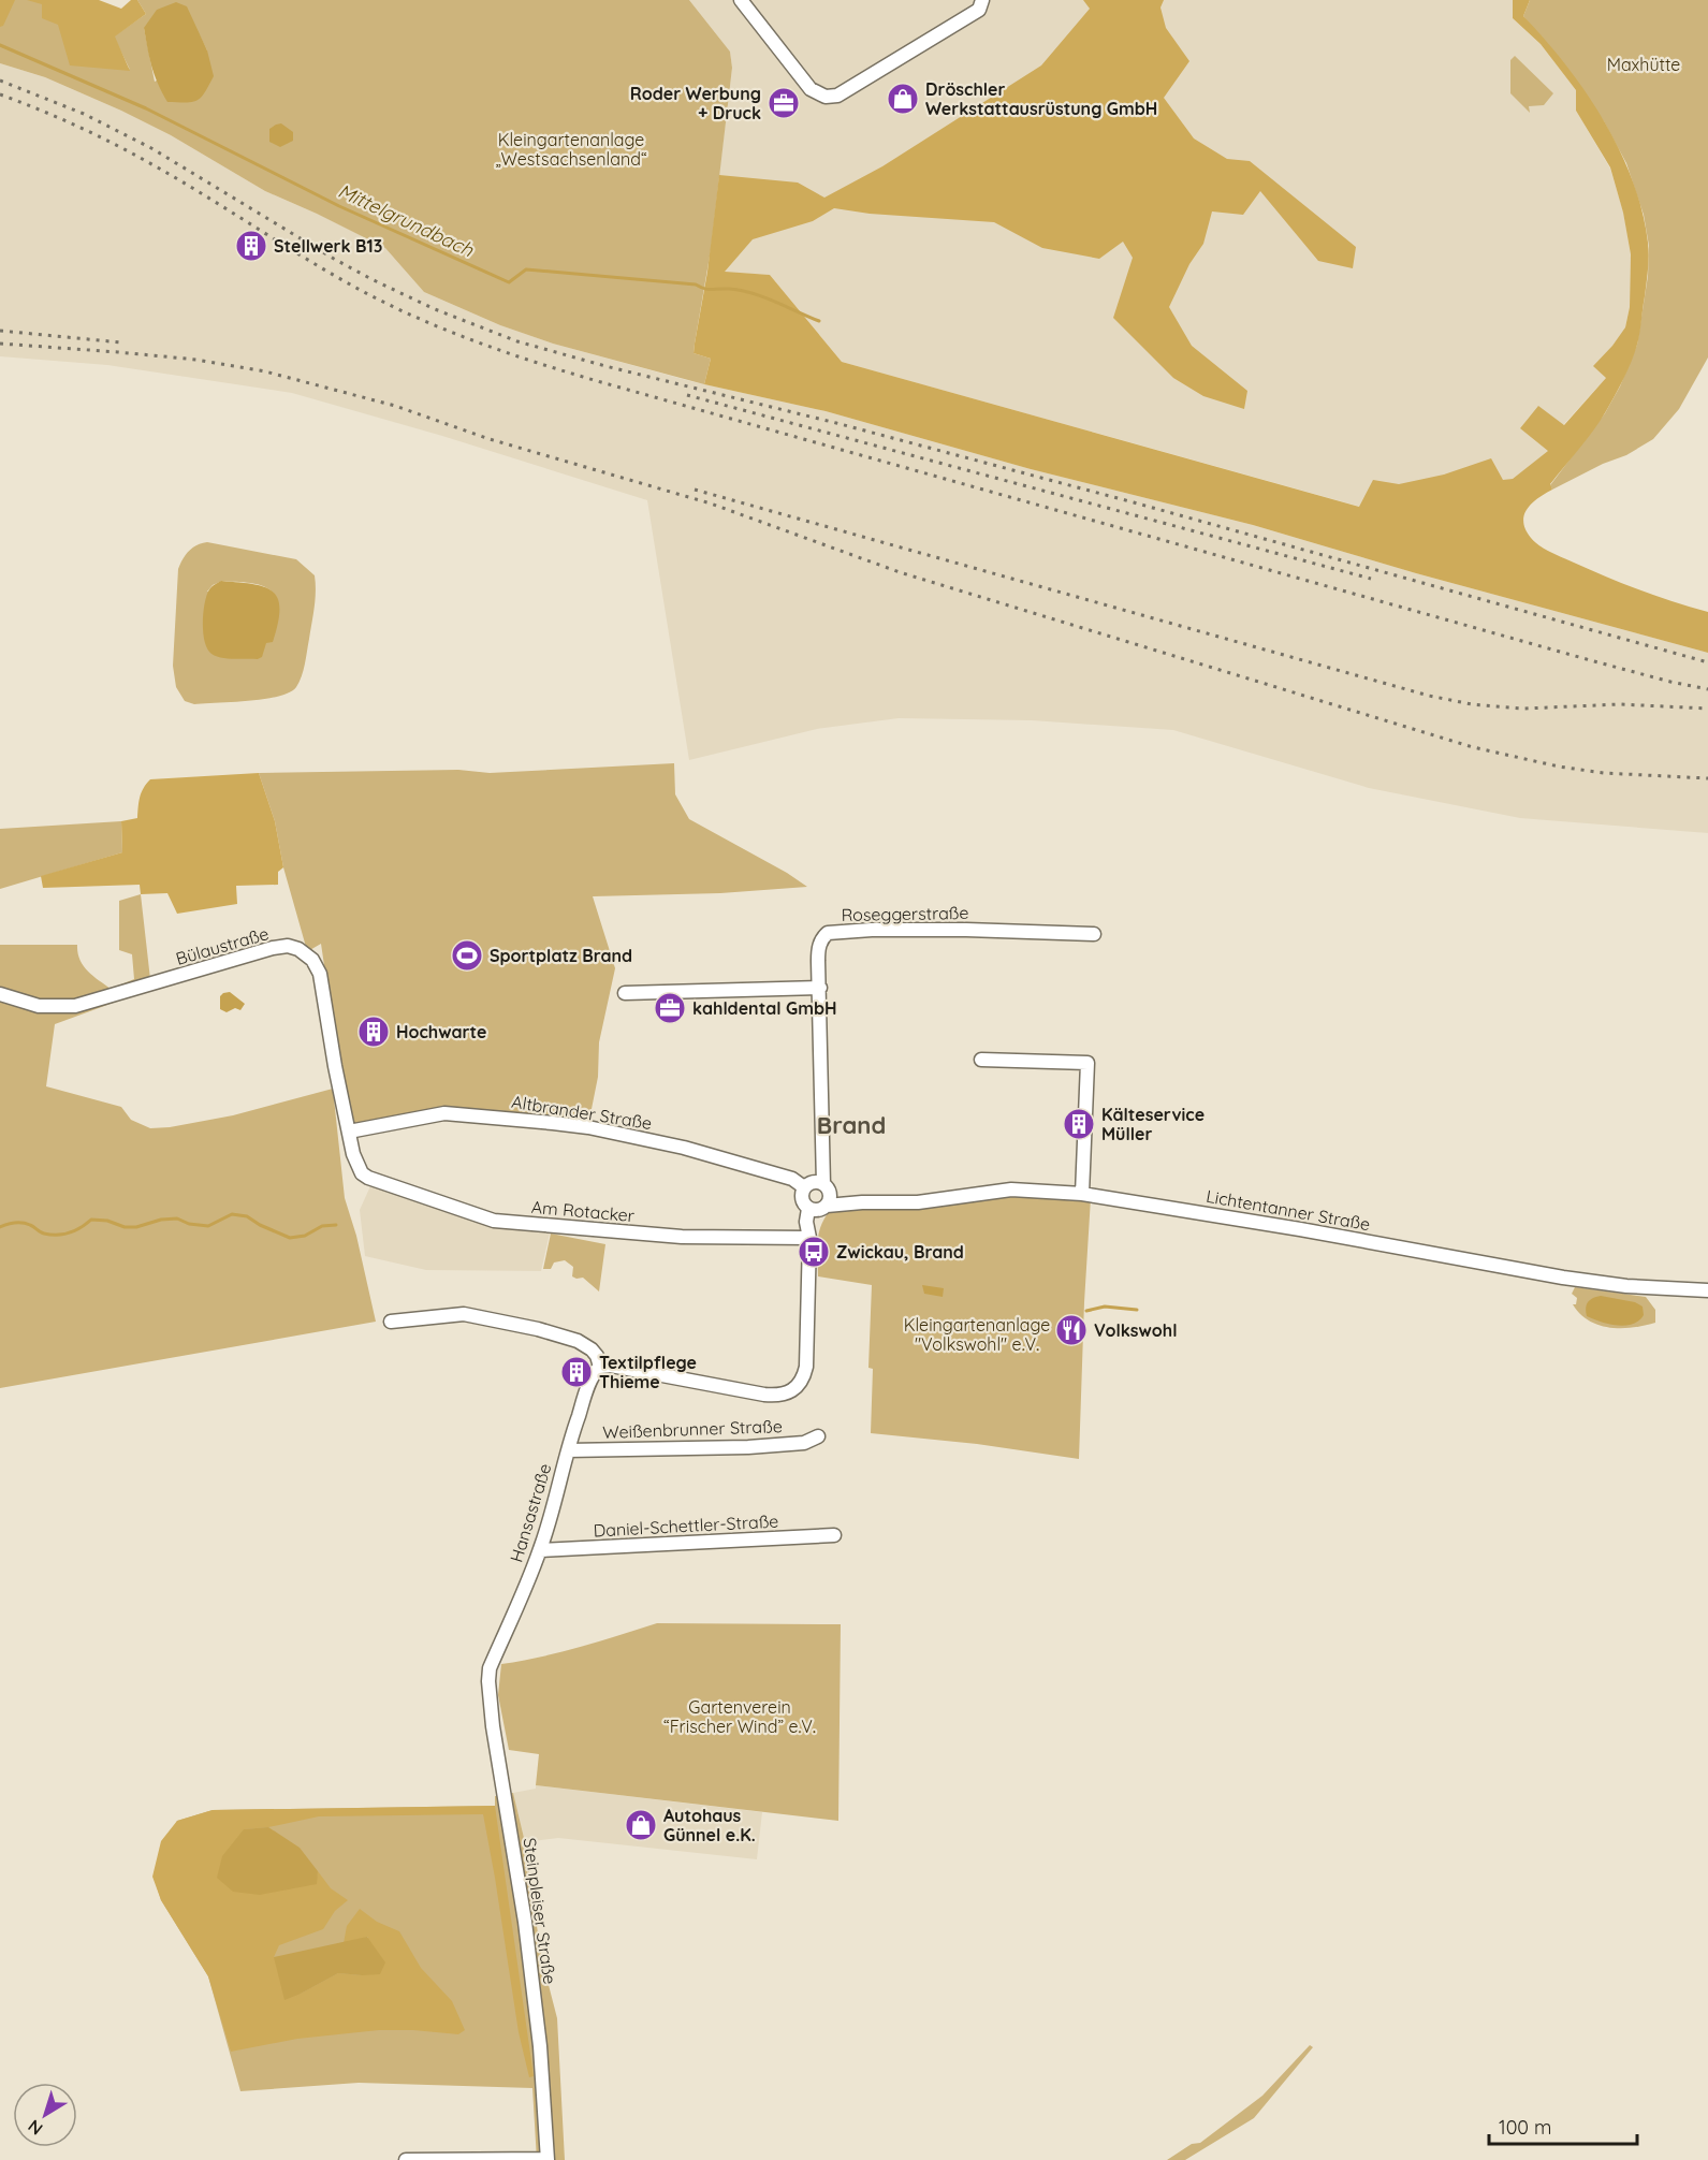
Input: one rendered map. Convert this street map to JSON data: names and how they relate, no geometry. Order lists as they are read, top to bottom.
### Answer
{
  "streets": {
    "street": [
      "Roseggerstraße",
      "Bülaustraße",
      "Altbrander Straße",
      "Lichtentanner Straße",
      "Am Rotacker",
      "Weißenbrunner Straße",
      "Hansastraße",
      "Daniel-Schettler-Straße",
      "Steinpleiser Straße"
    ]
  },
  "crossings": [
    ["Roseggerstraße", "Altbrander Straße"],
    ["Roseggerstraße", "Lichtentanner Straße"],
    ["Bülaustraße", "Altbrander Straße"],
    ["Bülaustraße", "Am Rotacker"],
    ["Altbrander Straße", "Lichtentanner Straße"],
    ["Weißenbrunner Straße", "Hansastraße"],
    ["Hansastraße", "Daniel-Schettler-Straße"],
    ["Hansastraße", "Steinpleiser Straße"]
  ],
  "districts": ["Brand"],
  "water": ["Mittelgrundbach"],
  "parks": [
    "Maxhütte",
    "Kleingartenanlage „Westsachsenland“",
    "Kleingartenanlage \"Volkswohl\" e.V.",
    "Gartenverein “Frischer Wind” e.V."
  ],
  "places": {
    "shop": ["Dröschler Werkstattausrüstung GmbH", "Autohaus Günnel e.K."],
    "office": ["Roder Werbung + Druck", "kahldental GmbH"],
    "building": [
      "Stellwerk B13",
      "Hochwarte",
      "Kälteservice Müller",
      "Textilpflege Thieme"
    ],
    "sports": ["Sportplatz Brand"],
    "bus stop": ["Zwickau, Brand"],
    "restaurant": ["Volkswohl"]
  },
  "scale_bar": "100 m",
  "north": "bottom left"
}
